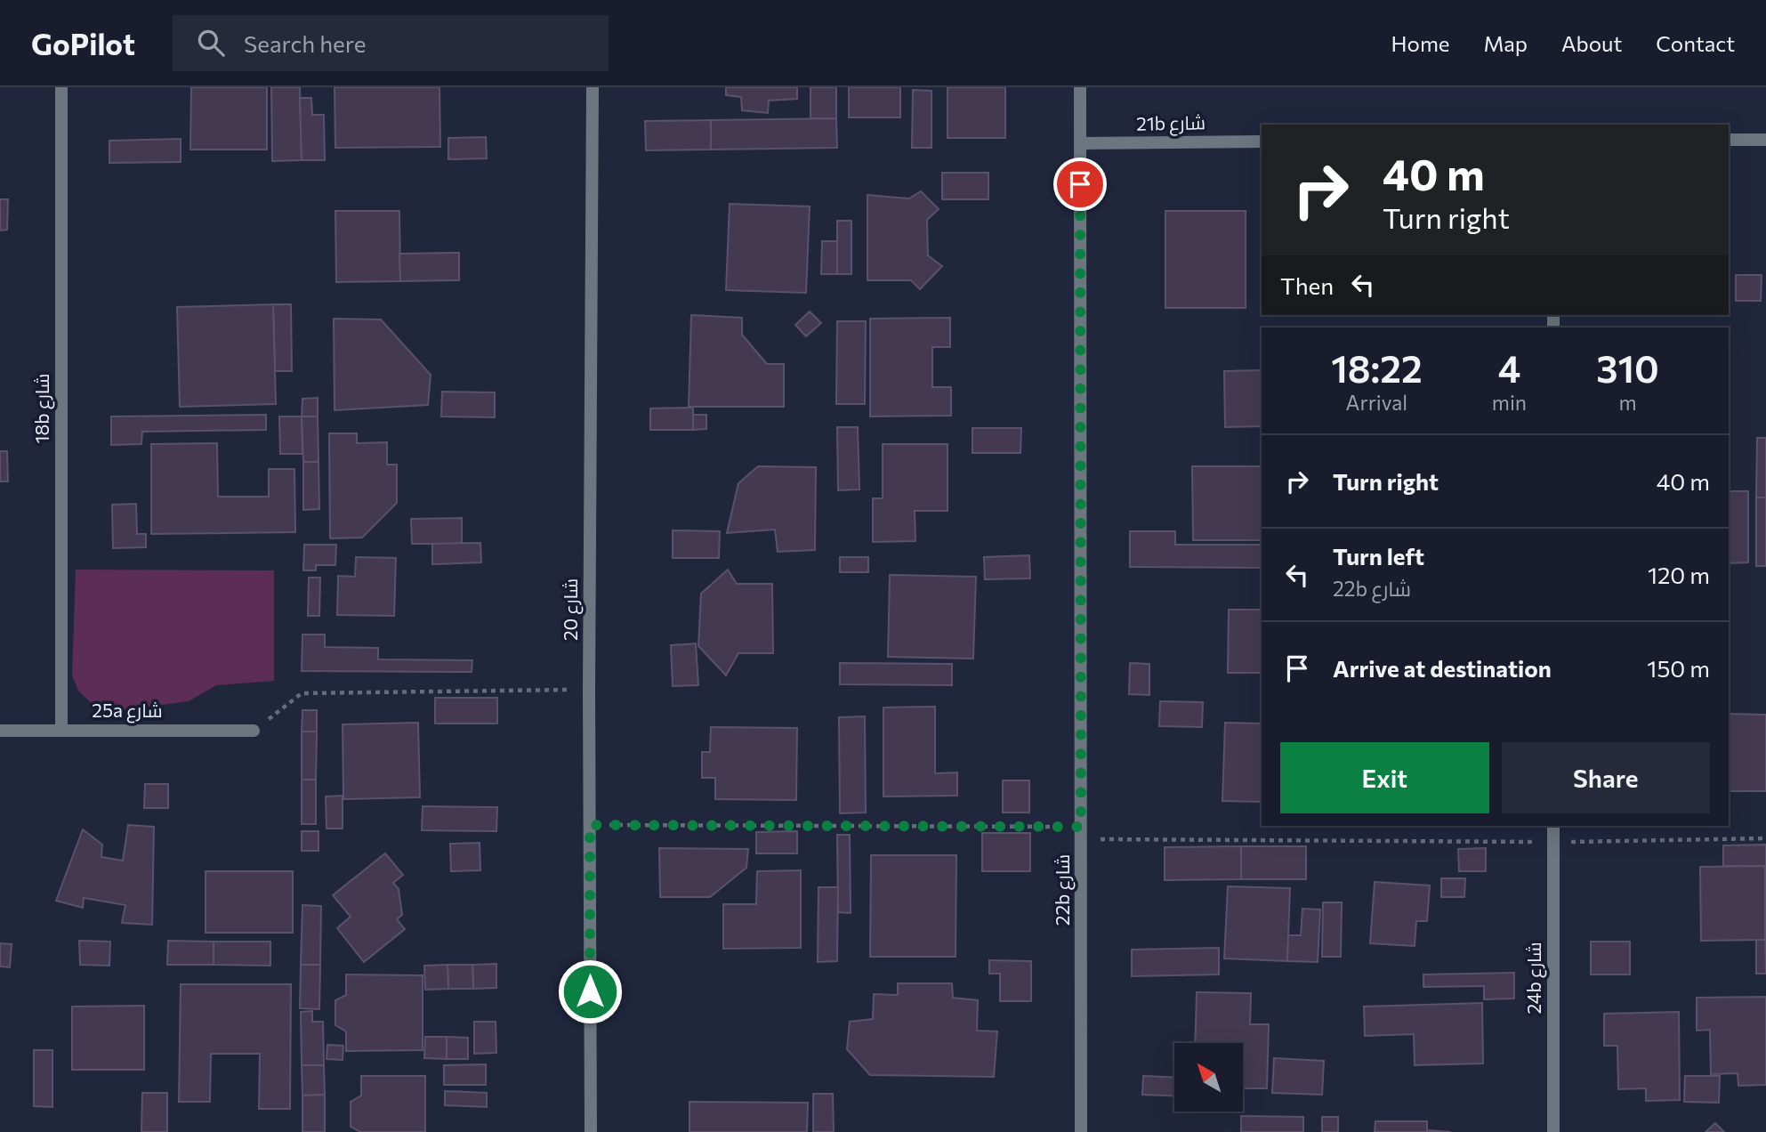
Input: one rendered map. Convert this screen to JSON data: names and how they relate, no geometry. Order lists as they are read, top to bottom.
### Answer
{
  "streets": {
    "street": [
      "21b شارع",
      "18b شارع",
      "شارع 20",
      "25a شارع",
      "22b شارع",
      "24b شارع"
    ]
  },
  "crossings": [
    ["21b شارع", "22b شارع"],
    ["18b شارع", "25a شارع"]
  ],
  "north": "top left",
  "page": {
    "header": "GoPilot",
    "search": "Search here",
    "nav": [
      "Home",
      "Map",
      "About",
      "Contact"
    ],
    "turn": ["40 m", "Turn right"],
    "then": "Then",
    "eta": [
      "18:22",
      "Arrival",
      "4",
      "min",
      "310",
      "m"
    ],
    "list": [
      {
        "name": "Turn right",
        "value": "40 m"
      },
      {
        "name": "Turn left",
        "note": "22b شارع",
        "value": "120 m"
      },
      {
        "name": "Arrive at destination",
        "value": "150 m"
      }
    ],
    "buttons": ["Exit", "Share"]
  }
}
